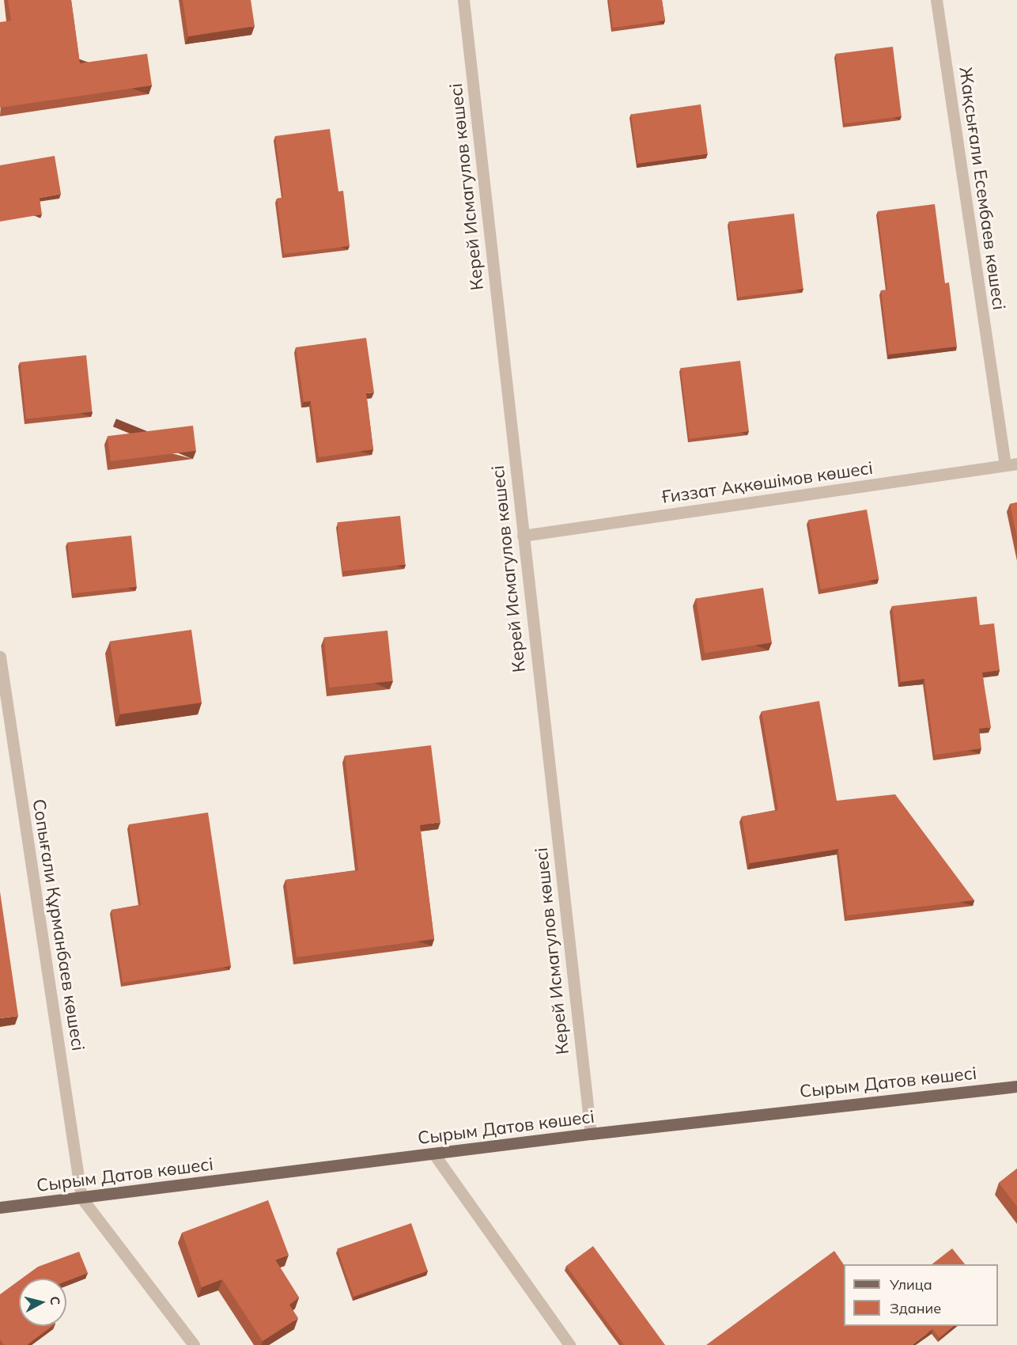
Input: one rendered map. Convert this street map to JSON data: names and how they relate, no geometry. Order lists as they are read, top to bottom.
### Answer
{
  "streets": {
    "main road": ["Сырым Датов көшесі"],
    "street": [
      "Керей Исмагулов көшесі",
      "Жақсығали Есембаев көшесi",
      "Ғиззат Ақкөшімов көшесi",
      "Сопығали Құрманбаев көшесі"
    ]
  },
  "crossings": [
    ["Керей Исмагулов көшесі", "Ғиззат Ақкөшімов көшесi"],
    ["Керей Исмагулов көшесі", "Сырым Датов көшесі"],
    ["Жақсығали Есембаев көшесi", "Ғиззат Ақкөшімов көшесi"],
    ["Сопығали Құрманбаев көшесі", "Сырым Датов көшесі"]
  ],
  "legend": ["Улица", "Здание"],
  "north": "right"
}
